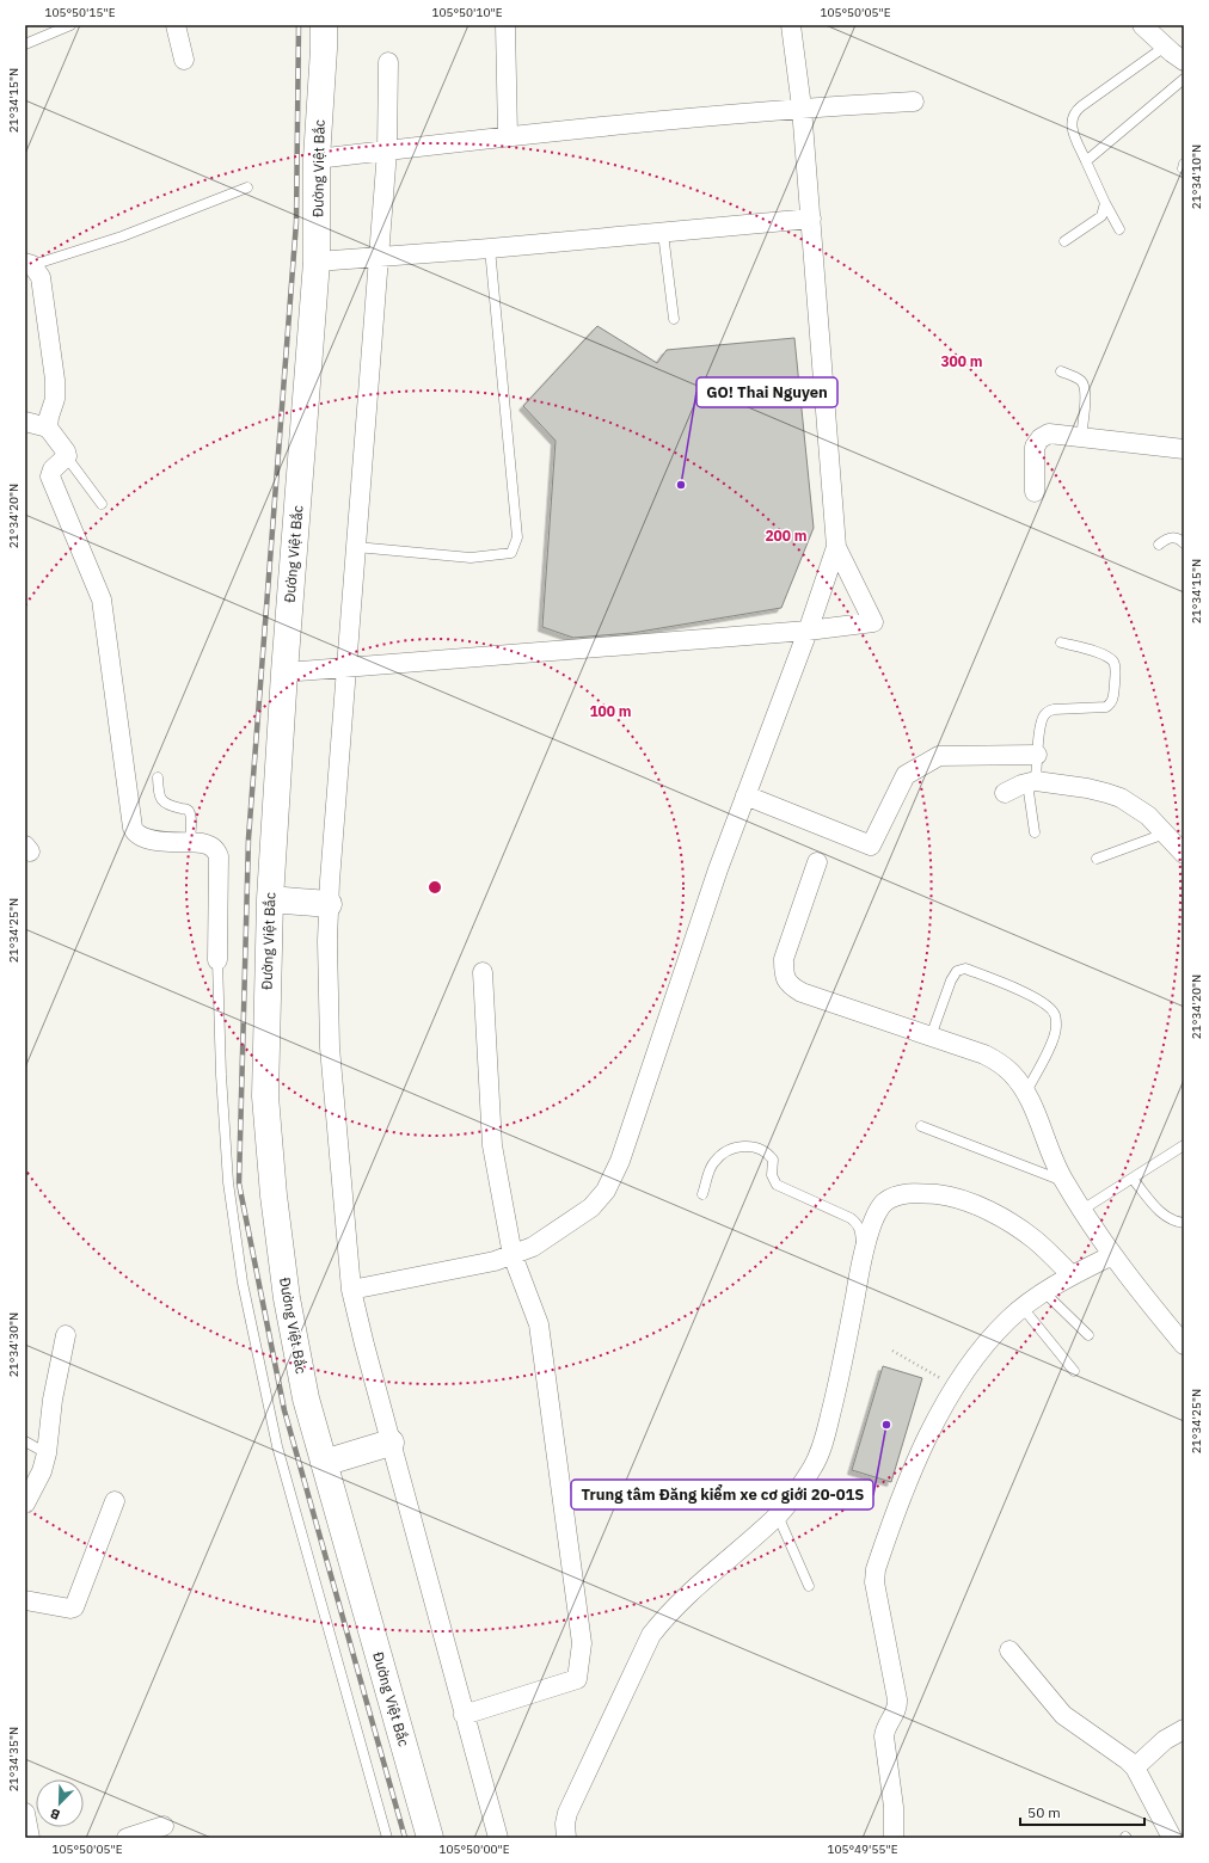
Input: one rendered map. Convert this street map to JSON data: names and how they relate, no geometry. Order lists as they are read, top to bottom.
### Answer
{
  "streets": {
    "main road": ["Đường Việt Bắc"]
  },
  "places": ["GO! Thai Nguyen", "Trung tâm Đăng kiểm xe cơ giới 20-01S"],
  "scale_bar": "50 m",
  "north": "bottom left",
  "coordinates": [
    "105°50'15\"E",
    "105°50'10\"E",
    "105°50'05\"E",
    "21°34'15\"N",
    "21°34'10\"N",
    "21°34'20\"N",
    "21°34'25\"N",
    "21°34'30\"N",
    "21°34'35\"N",
    "105°50'00\"E",
    "105°49'55\"E"
  ],
  "rings": ["300 m", "200 m", "100 m"]
}
